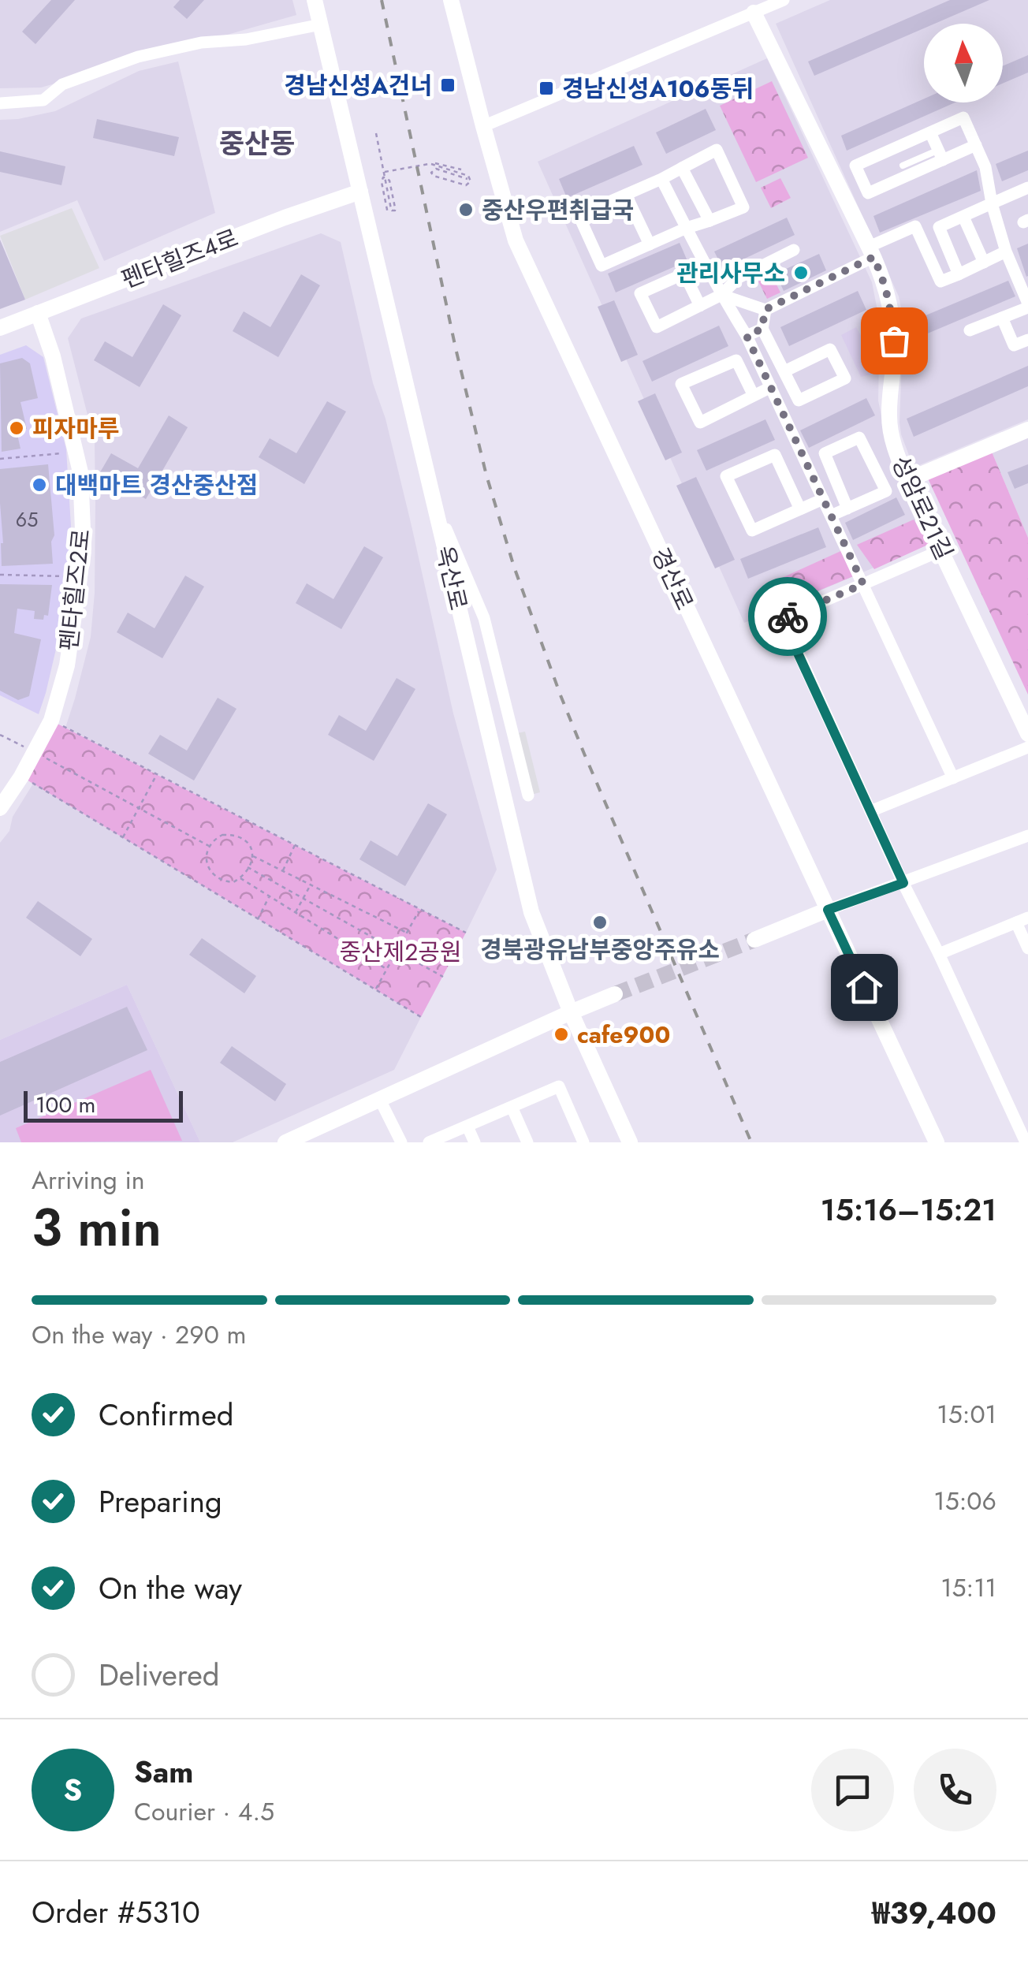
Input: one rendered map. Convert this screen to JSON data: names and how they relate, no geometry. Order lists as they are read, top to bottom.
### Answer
{
  "streets": {
    "street": [
      "펜타힐즈4로",
      "성암로21길",
      "옥산로",
      "경산로",
      "펜타힐즈2로"
    ]
  },
  "crossings": [
    ["펜타힐즈4로", "옥산로"],
    ["펜타힐즈4로", "펜타힐즈2로"]
  ],
  "districts": ["중산동"],
  "parks": ["중산제2공원"],
  "places": {
    "transit": ["경남신성A건너", "경남신성A106동뒤"],
    "other": [
      "중산우편취급국",
      "관리사무소",
      "피자마루",
      "대백마트 경산중산점",
      "경북광유남부중앙주유소",
      "cafe900"
    ]
  },
  "house_numbers": ["65"],
  "scale_bar": "100 m",
  "north": "top",
  "page": {
    "scale": "100 m",
    "heading": ["3 min", "Arriving in", "15:16–15:21"],
    "panel": [
      "Sam",
      "Courier · 4.5",
      "Order #5310",
      "₩39,400"
    ],
    "bar": "On the way · 290 m",
    "list": [
      ["Confirmed", "15:01"],
      ["Preparing", "15:06"],
      ["On the way", "15:11"],
      "Delivered"
    ],
    "round": "S"
  }
}
